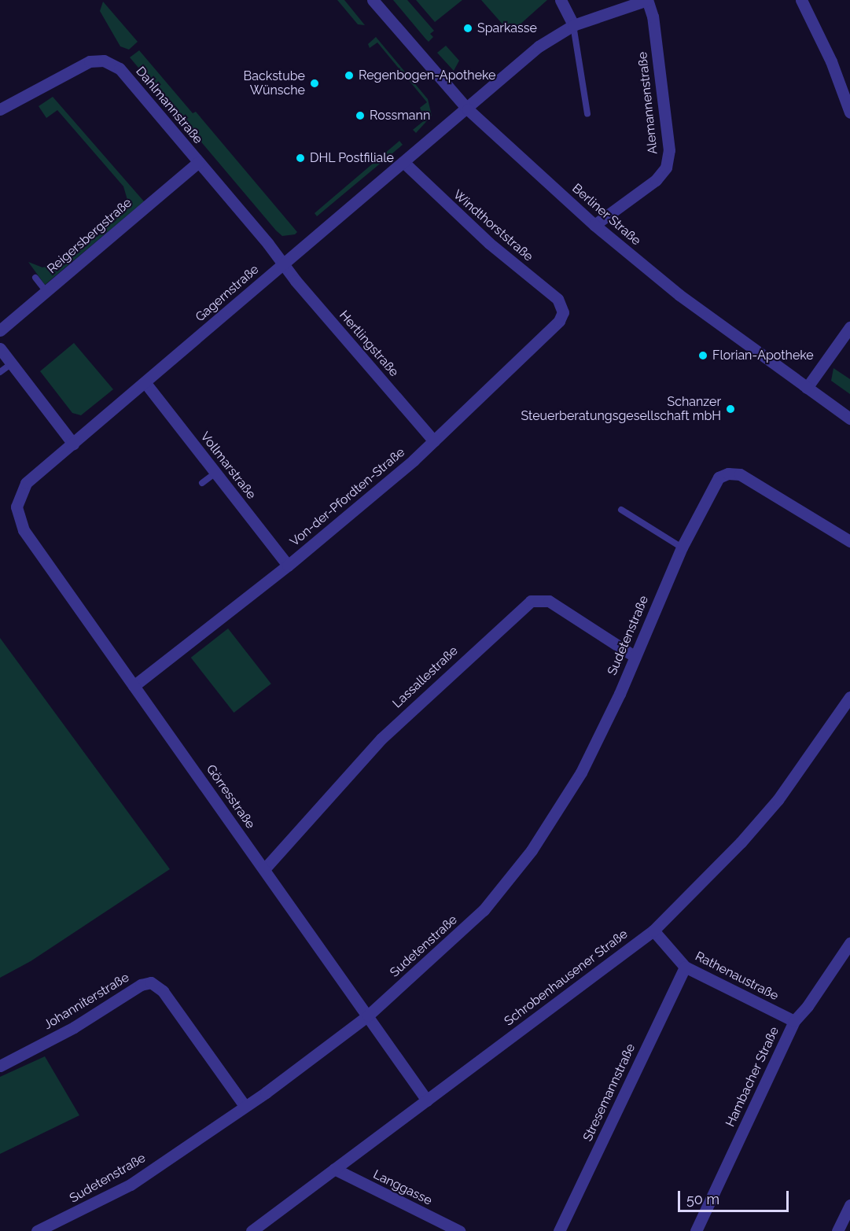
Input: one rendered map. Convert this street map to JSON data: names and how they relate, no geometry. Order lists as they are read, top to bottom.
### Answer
{
  "streets": {
    "street": [
      "Alemannenstraße",
      "Dahlmannstraße",
      "Berliner Straße",
      "Windthorststraße",
      "Reigersbergstraße",
      "Gagernstraße",
      "Hertlingstraße",
      "Vollmarstraße",
      "Von-der-Pfordten-Straße",
      "Sudetenstraße",
      "Lassallestraße",
      "Görresstraße",
      "Rathenaustraße",
      "Schrobenhausener Straße",
      "Johanniterstraße",
      "Hambacher Straße",
      "Stresemannstraße",
      "Langgasse"
    ]
  },
  "crossings": [
    ["Alemannenstraße", "Berliner Straße"],
    ["Alemannenstraße", "Gagernstraße"],
    ["Dahlmannstraße", "Reigersbergstraße"],
    ["Dahlmannstraße", "Gagernstraße"],
    ["Dahlmannstraße", "Hertlingstraße"],
    ["Berliner Straße", "Gagernstraße"],
    ["Windthorststraße", "Gagernstraße"],
    ["Windthorststraße", "Von-der-Pfordten-Straße"],
    ["Gagernstraße", "Hertlingstraße"],
    ["Gagernstraße", "Vollmarstraße"],
    ["Gagernstraße", "Görresstraße"],
    ["Hertlingstraße", "Von-der-Pfordten-Straße"],
    ["Vollmarstraße", "Von-der-Pfordten-Straße"],
    ["Von-der-Pfordten-Straße", "Görresstraße"],
    ["Sudetenstraße", "Lassallestraße"],
    ["Sudetenstraße", "Görresstraße"],
    ["Sudetenstraße", "Johanniterstraße"],
    ["Lassallestraße", "Görresstraße"],
    ["Görresstraße", "Schrobenhausener Straße"],
    ["Rathenaustraße", "Schrobenhausener Straße"],
    ["Rathenaustraße", "Hambacher Straße"],
    ["Rathenaustraße", "Stresemannstraße"],
    ["Schrobenhausener Straße", "Langgasse"]
  ],
  "places": [
    "Sparkasse",
    "Regenbogen-Apotheke",
    "Backstube Wünsche",
    "Rossmann",
    "DHL Postfiliale",
    "Florian-Apotheke",
    "Schanzer Steuerberatungsgesellschaft mbH"
  ],
  "scale_bar": "50 m"
}
